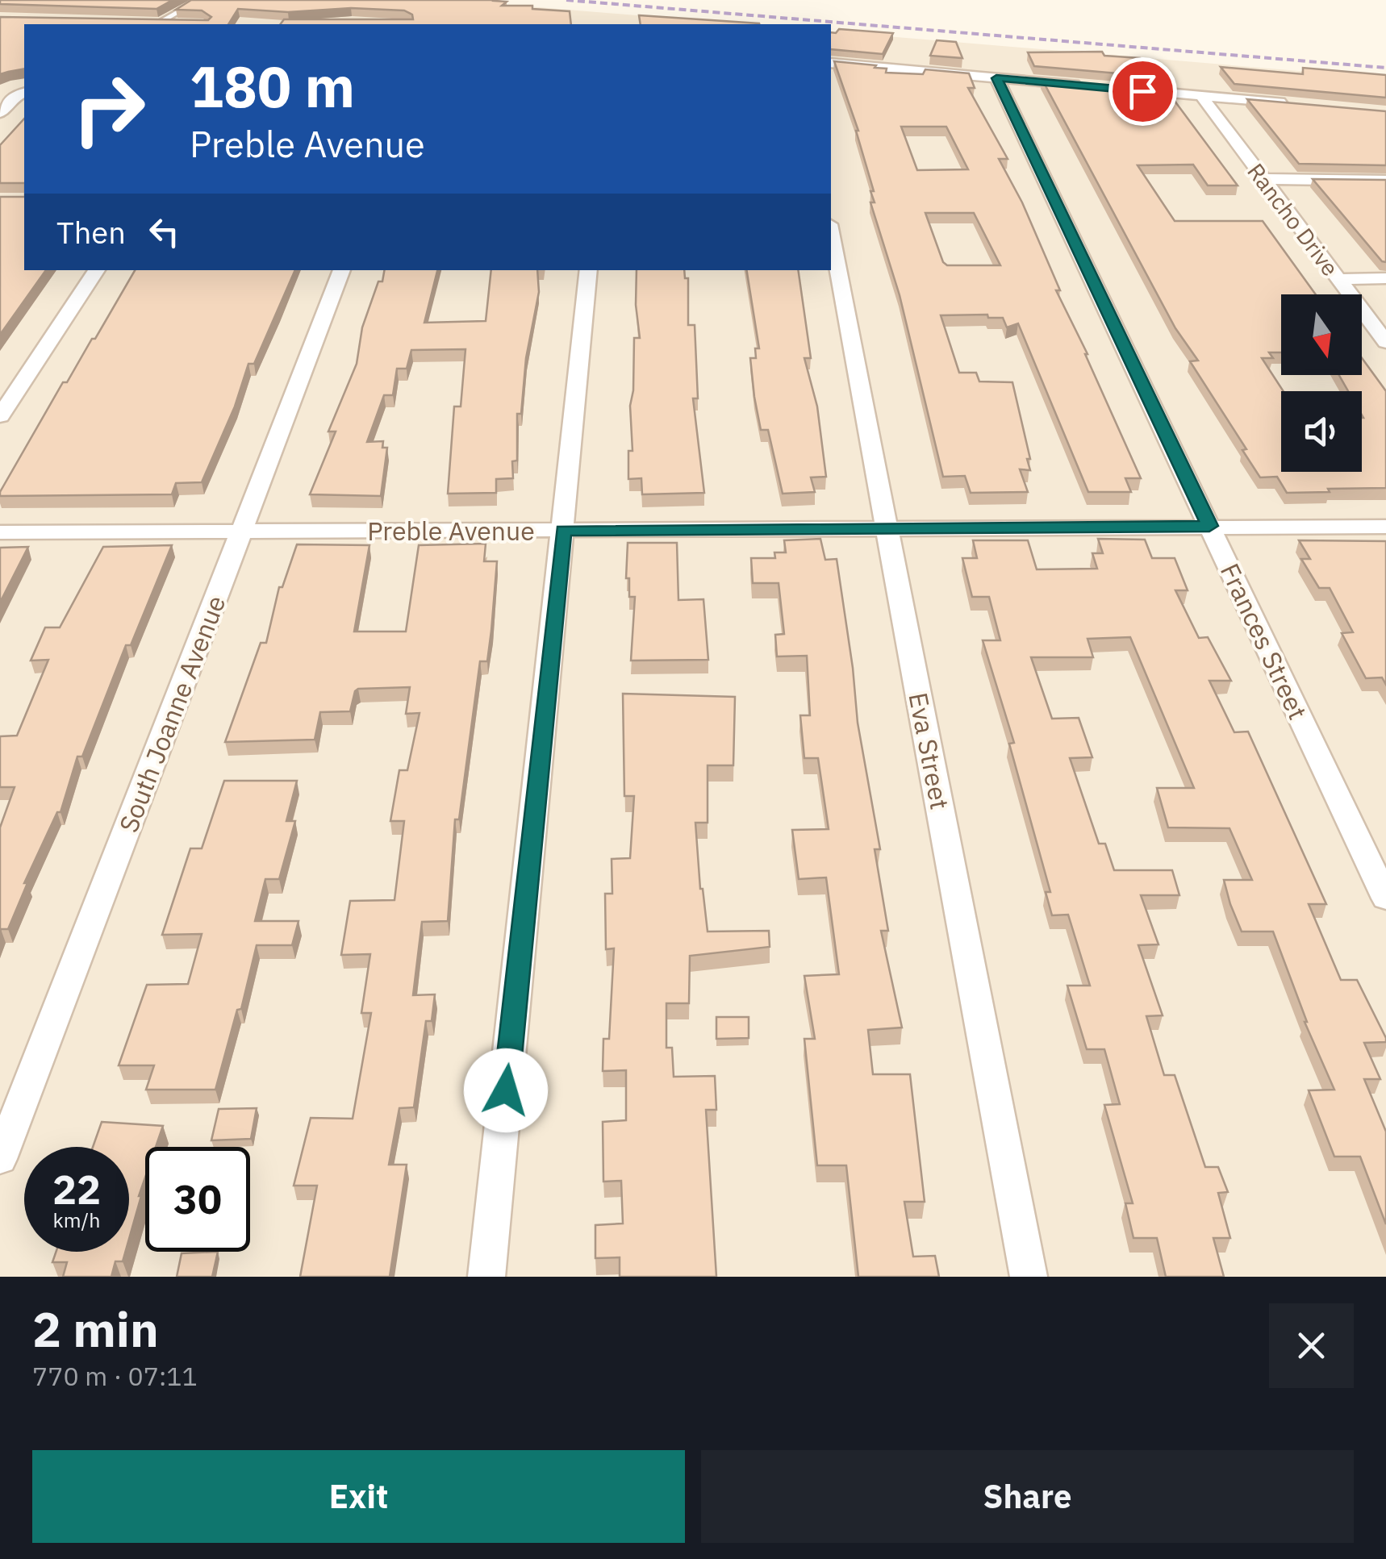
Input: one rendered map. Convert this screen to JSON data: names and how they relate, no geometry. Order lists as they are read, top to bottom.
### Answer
{
  "streets": {
    "street": [
      "Rancho Drive",
      "Preble Avenue",
      "Frances Street",
      "South Joanne Avenue",
      "Eva Street"
    ]
  },
  "crossings": [
    ["Preble Avenue", "Frances Street"],
    ["Preble Avenue", "South Joanne Avenue"],
    ["Preble Avenue", "Eva Street"]
  ],
  "north": "bottom",
  "page": {
    "turn": ["180 m", "Preble Avenue"],
    "then": "Then",
    "speed": "22 km/h",
    "limit": "30",
    "heading": ["2 min", "770 m · 07:11"],
    "buttons": ["Exit", "Share"]
  }
}
